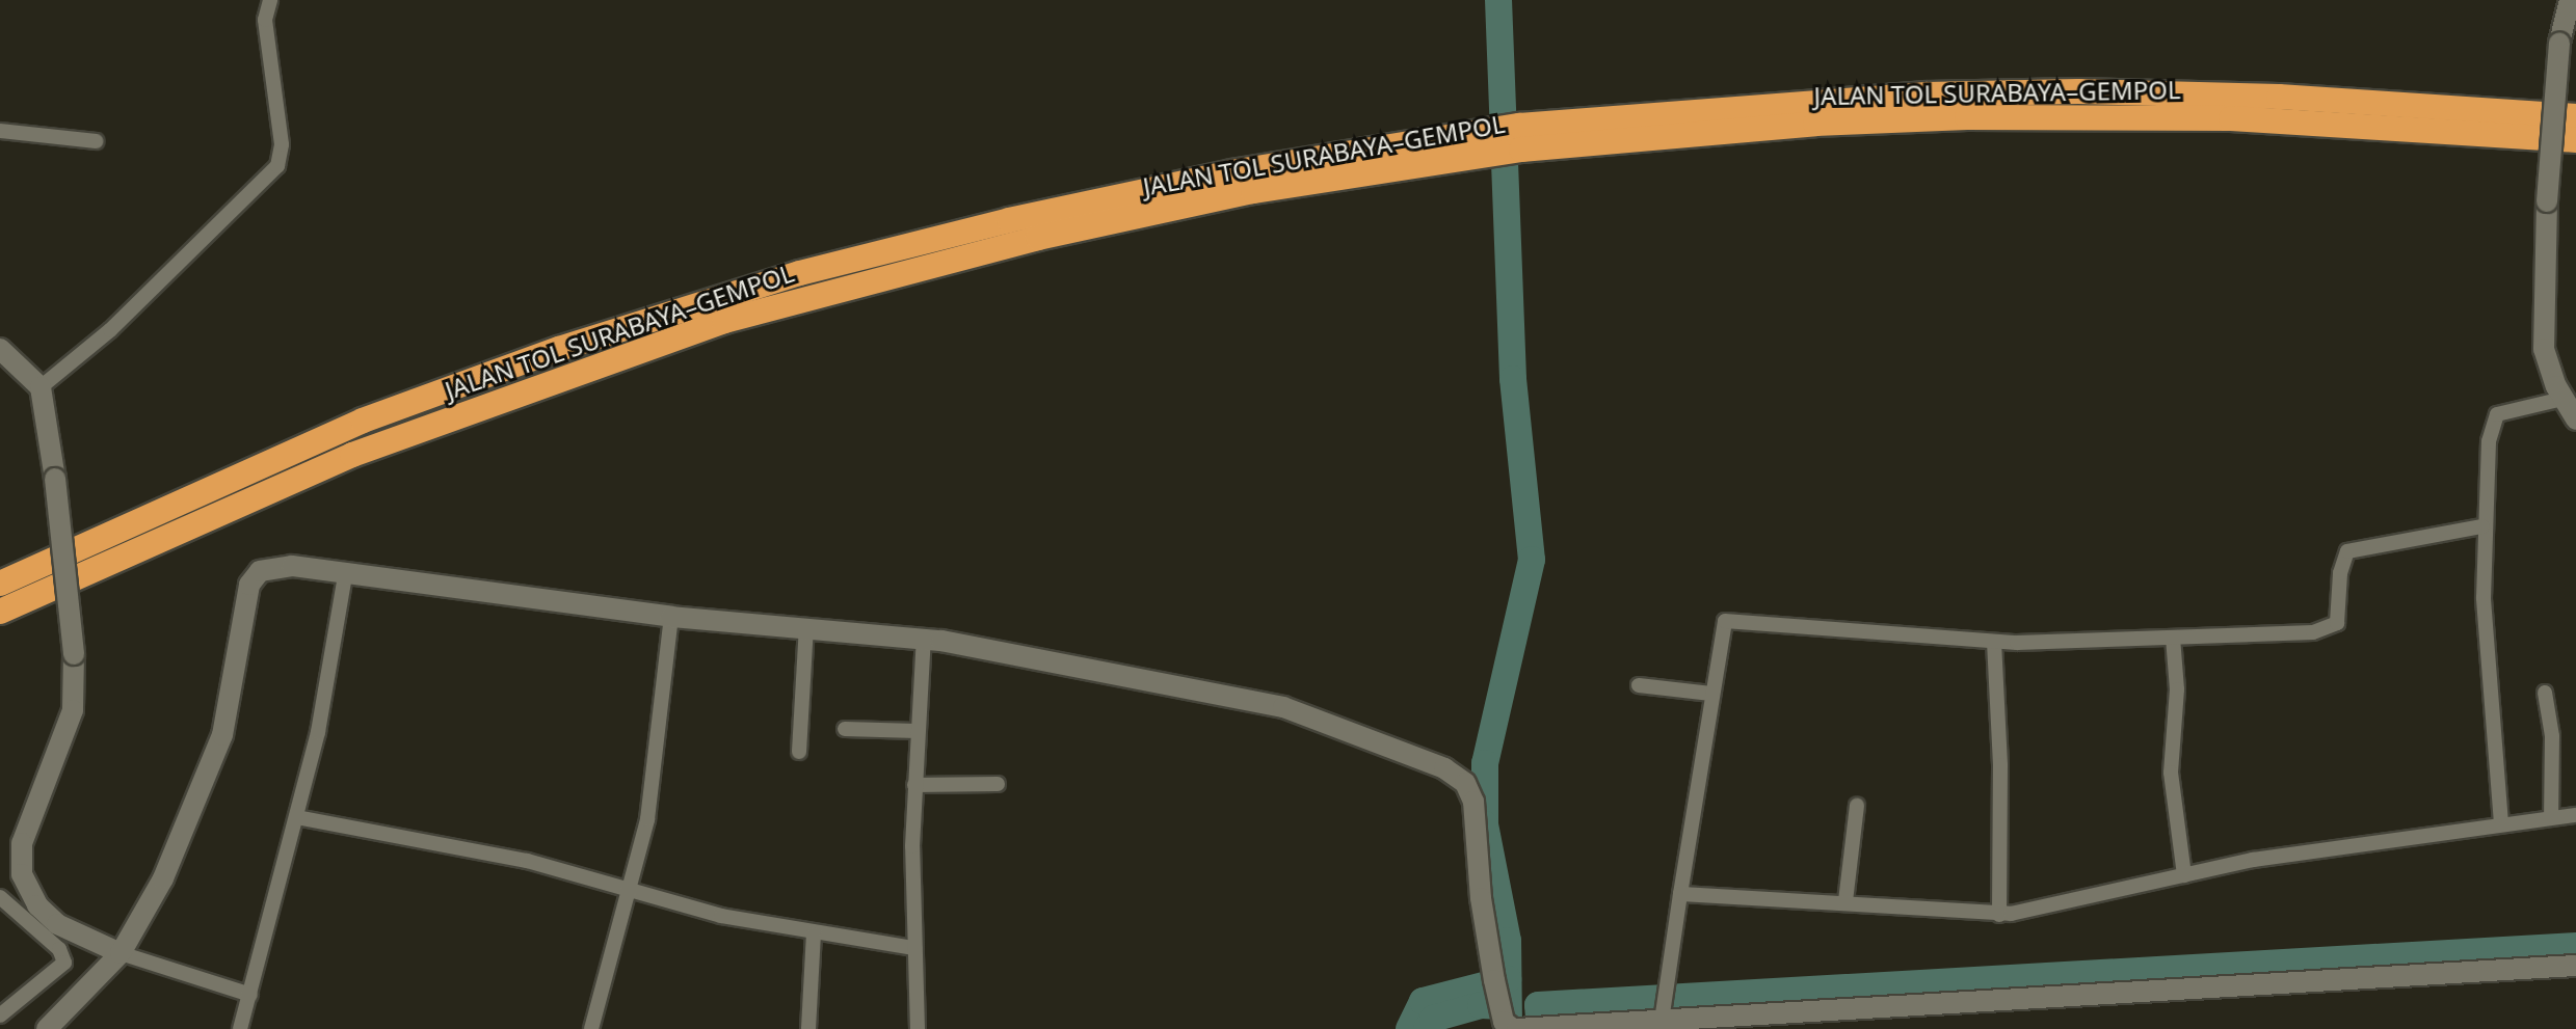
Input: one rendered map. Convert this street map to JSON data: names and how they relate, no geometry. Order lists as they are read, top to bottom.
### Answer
{
  "streets": {
    "highway": ["JALAN TOL SURABAYA–GEMPOL"]
  }
}
